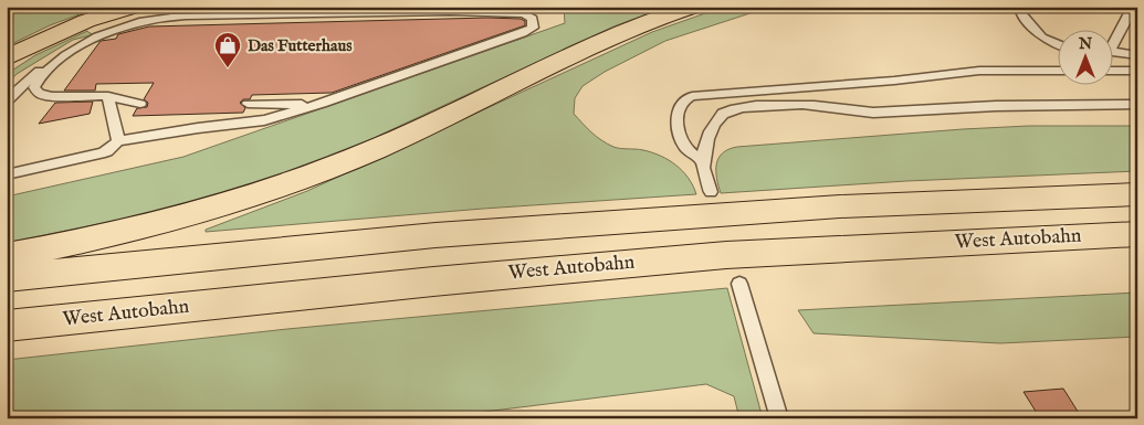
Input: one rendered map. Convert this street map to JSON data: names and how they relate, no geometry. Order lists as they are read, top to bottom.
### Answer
{
  "streets": {
    "main road": ["West Autobahn"]
  },
  "places": {
    "shop": ["Das Futterhaus"]
  },
  "north": "top"
}
